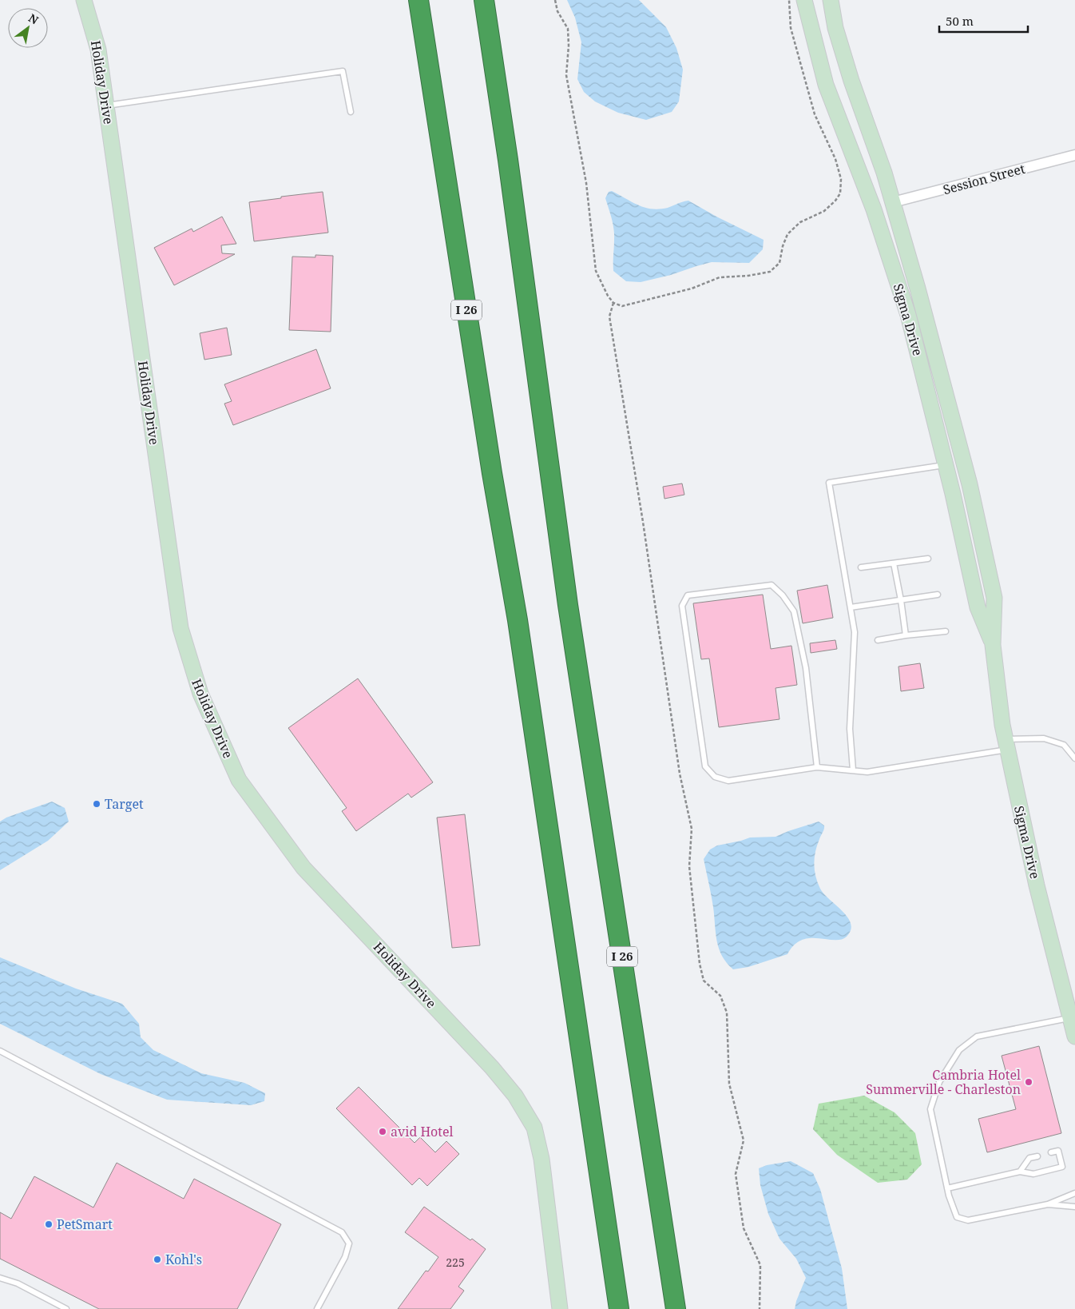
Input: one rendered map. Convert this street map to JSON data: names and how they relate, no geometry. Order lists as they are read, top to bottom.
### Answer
{
  "streets": {
    "highway": ["I 26"],
    "street": ["Holiday Drive", "Session Street", "Sigma Drive"]
  },
  "crossings": [
    ["Session Street", "Sigma Drive"]
  ],
  "places": [
    "Target",
    "Cambria Hotel Summerville - Charleston",
    "avid Hotel",
    "PetSmart",
    "Kohl's"
  ],
  "house_numbers": ["225"],
  "scale_bar": "50 m",
  "north": "top right"
}
